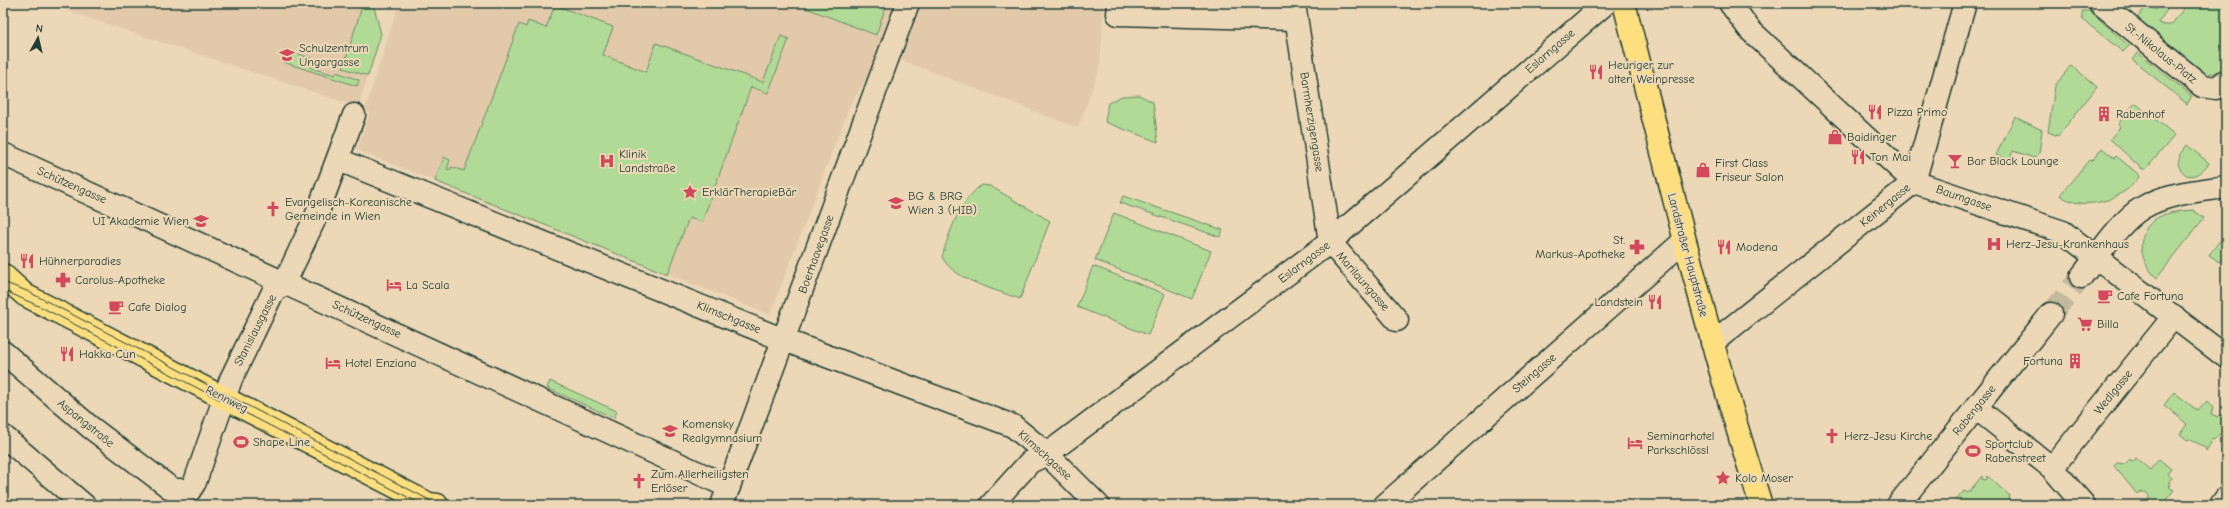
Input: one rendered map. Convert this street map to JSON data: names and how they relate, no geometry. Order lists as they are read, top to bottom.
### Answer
{
  "streets": {
    "main road": ["Landstraßer Hauptstraße", "Rennweg"],
    "street": [
      "Eslarngasse",
      "St.-Nikolaus-Platz",
      "Barmherzigengasse",
      "Schützengasse",
      "Baumgasse",
      "Keinergasse",
      "Boerhaavegasse",
      "Marilaungasse",
      "Klimschgasse",
      "Stanislausgasse",
      "Steingasse",
      "Wedlgasse",
      "Rabengasse",
      "Aspangstraße"
    ]
  },
  "crossings": [
    ["Eslarngasse", "Barmherzigengasse"],
    ["Eslarngasse", "Marilaungasse"],
    ["Eslarngasse", "Klimschgasse"],
    ["Barmherzigengasse", "Marilaungasse"],
    ["Schützengasse", "Boerhaavegasse"],
    ["Schützengasse", "Stanislausgasse"],
    ["Baumgasse", "Keinergasse"],
    ["Baumgasse", "Wedlgasse"],
    ["Keinergasse", "Landstraßer Hauptstraße"],
    ["Boerhaavegasse", "Klimschgasse"],
    ["Landstraßer Hauptstraße", "Steingasse"],
    ["Klimschgasse", "Stanislausgasse"],
    ["Stanislausgasse", "Rennweg"],
    ["Stanislausgasse", "Aspangstraße"]
  ],
  "places": {
    "school or university": [
      "Schulzentrum Ungargasse",
      "BG & BRG Wien 3 (HIB)",
      "UI Akademie Wien",
      "Komensky Realgymnasium"
    ],
    "restaurant": [
      "Heuriger zur alten Weinpresse",
      "Pizza Primo",
      "Ton Mai",
      "Modena",
      "Hühnerparadies",
      "Landstein",
      "Hakka Cun"
    ],
    "building": ["Rabenhof", "Fortuna"],
    "shop": ["Baidinger", "First Class Friseur Salon"],
    "hospital": ["Klinik Landstraße", "Herz-Jesu-Krankenhaus"],
    "bar": ["Bar Black Lounge"],
    "place": ["ErklärTherapieBär", "Kolo Moser"],
    "church": ["Evangelisch-Koreanische Gemeinde in Wien", "Herz-Jesu Kirche", "Zum Allerheiligsten Erlöser"],
    "pharmacy": ["St. Markus-Apotheke", "Carolus-Apotheke"],
    "hotel": ["La Scala", "Hotel Enziana", "Seminarhotel Parkschlössl"],
    "cafe": ["Cafe Fortuna", "Cafe Dialog"],
    "supermarket": ["Billa"],
    "sports": ["Shape Line", "Sportclub Rabenstreet"]
  },
  "north": "top"
}
